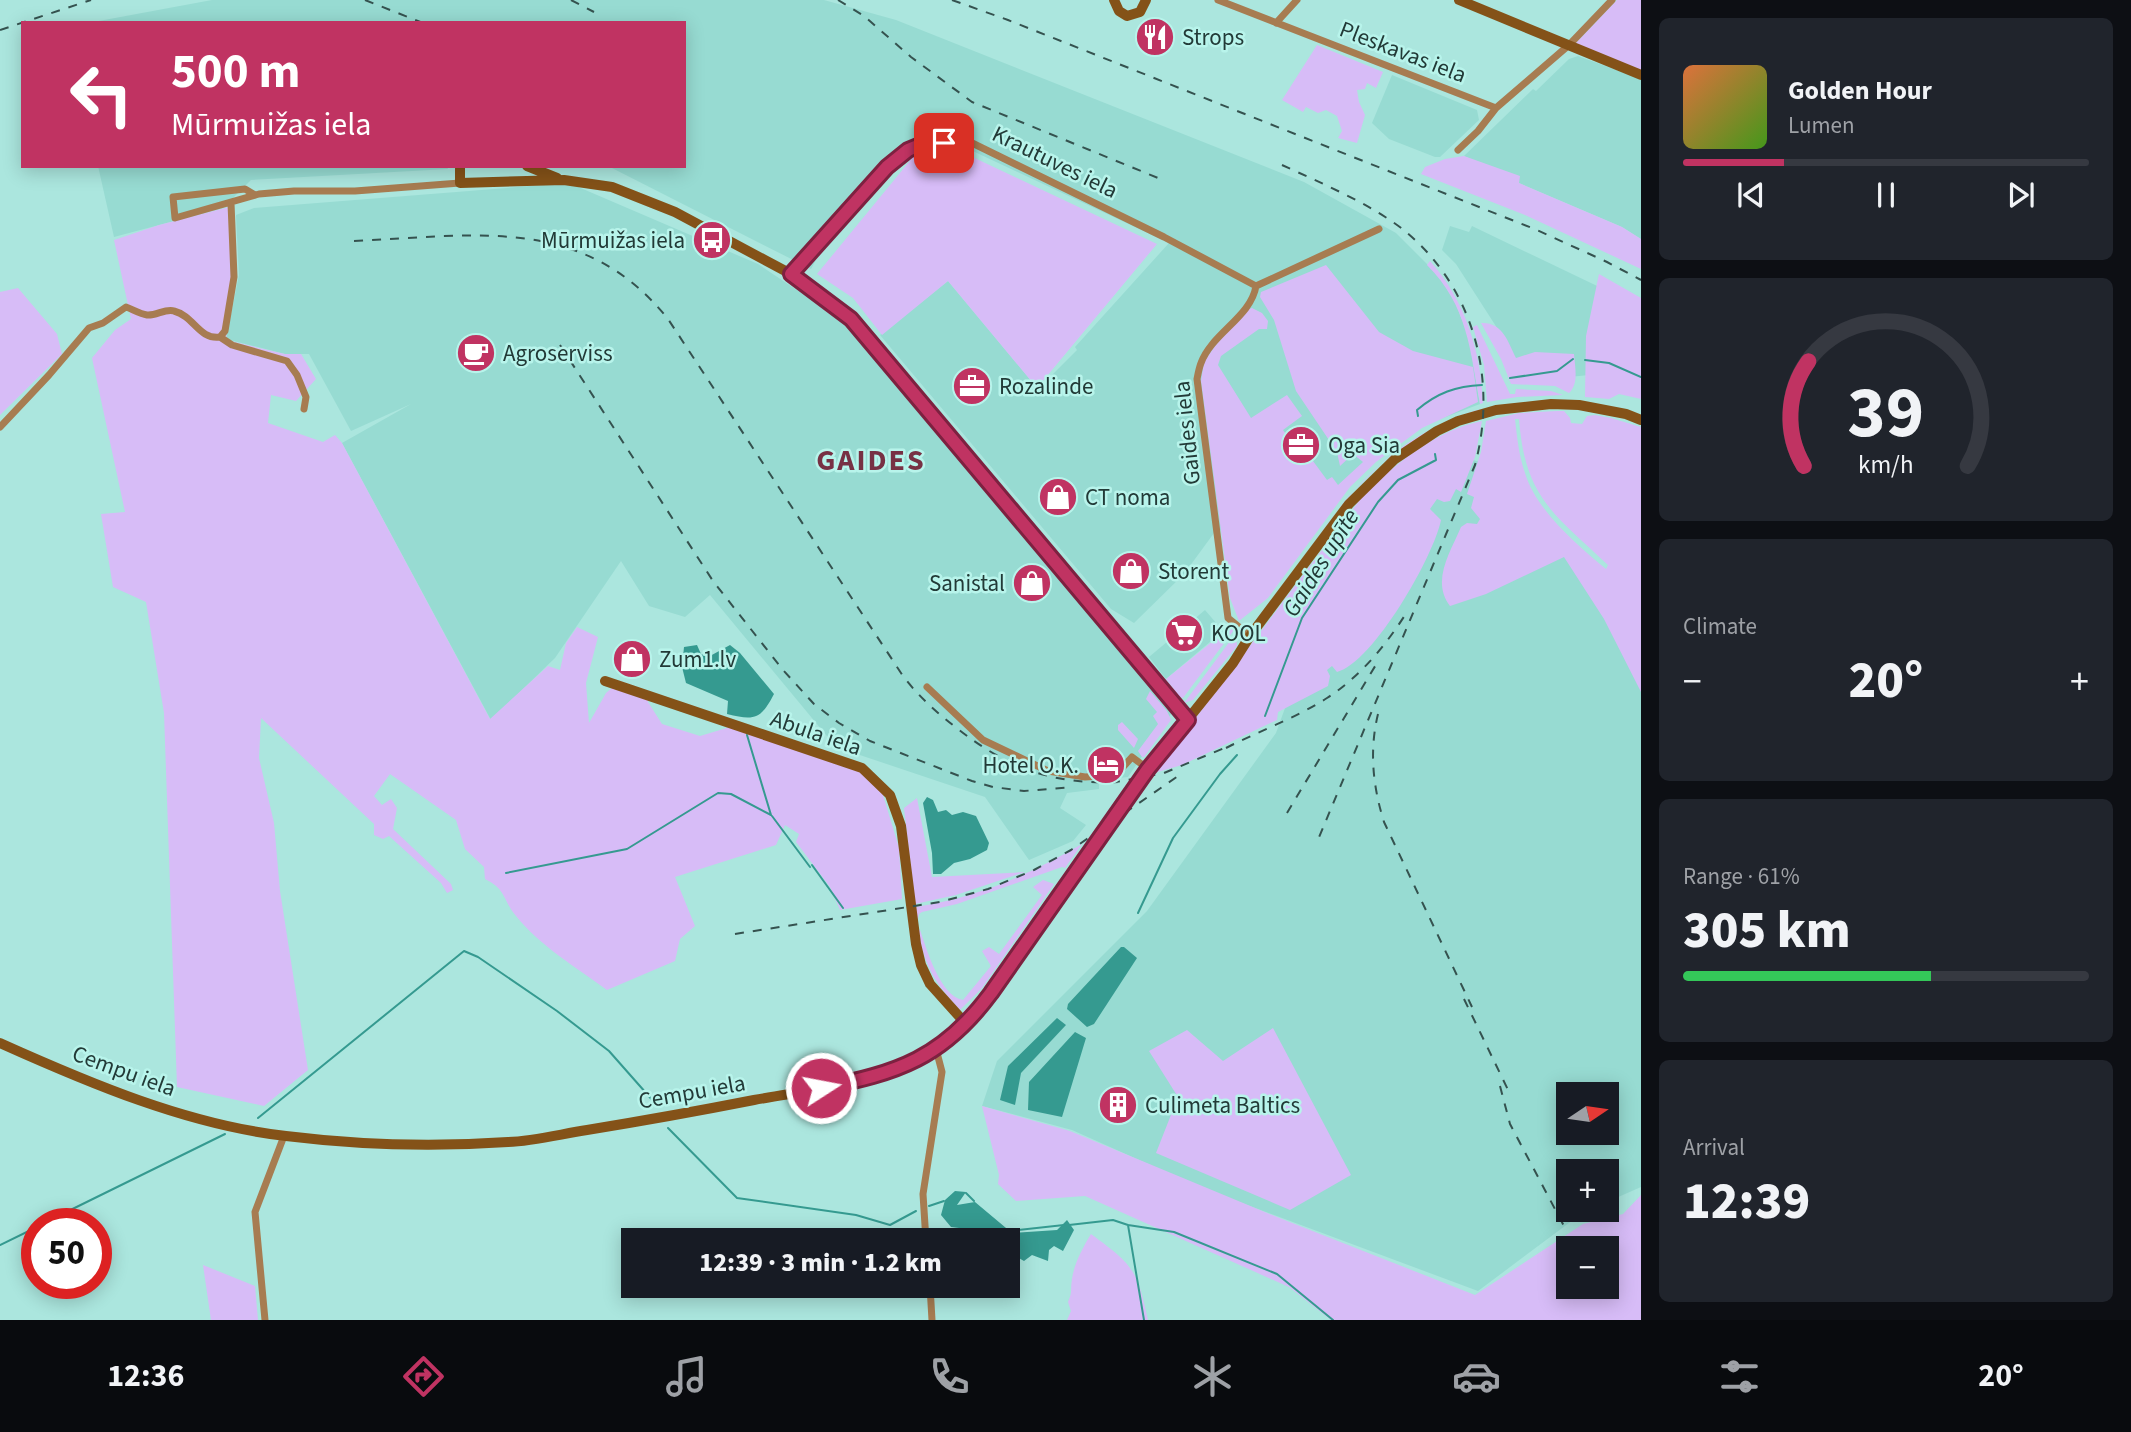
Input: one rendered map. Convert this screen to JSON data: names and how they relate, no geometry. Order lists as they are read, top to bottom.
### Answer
{
  "streets": {
    "main road": ["Abula iela", "Cempu iela"],
    "street": ["Pleskavas iela", "Krautuves iela", "Gaides iela"]
  },
  "crossings": [
    ["Krautuves iela", "Gaides iela"],
    ["Gaides iela", "Cempu iela"],
    ["Abula iela", "Cempu iela"]
  ],
  "districts": ["GAIDES"],
  "water": ["Gaides upīte"],
  "places": {
    "restaurant": ["Strops"],
    "bus stop": ["Mūrmuižas iela"],
    "cafe": ["Agroserviss"],
    "office": ["Rozalinde", "Oga Sia"],
    "shop": [
      "CT noma",
      "Storent",
      "Sanistal",
      "Zum1.lv"
    ],
    "supermarket": ["KOOL"],
    "hotel": ["Hotel O.K."],
    "building": ["Culimeta Baltics"]
  },
  "north": "right",
  "page": {
    "turn": ["500 m", "Mūrmuižas iela"],
    "song": ["Golden Hour", "Lumen"],
    "tile": [
      "Climate",
      ["Range · 61%", "305 km"],
      ["Arrival", "12:39"]
    ],
    "heat": ["−", "20°", "+"],
    "map_buttons": ["+", "−"],
    "limit": "50",
    "trip": "12:39 · 3 min · 1.2 km",
    "tabs": ["12:36", "20°"],
    "gauge": ["39", "km/h"]
  }
}
